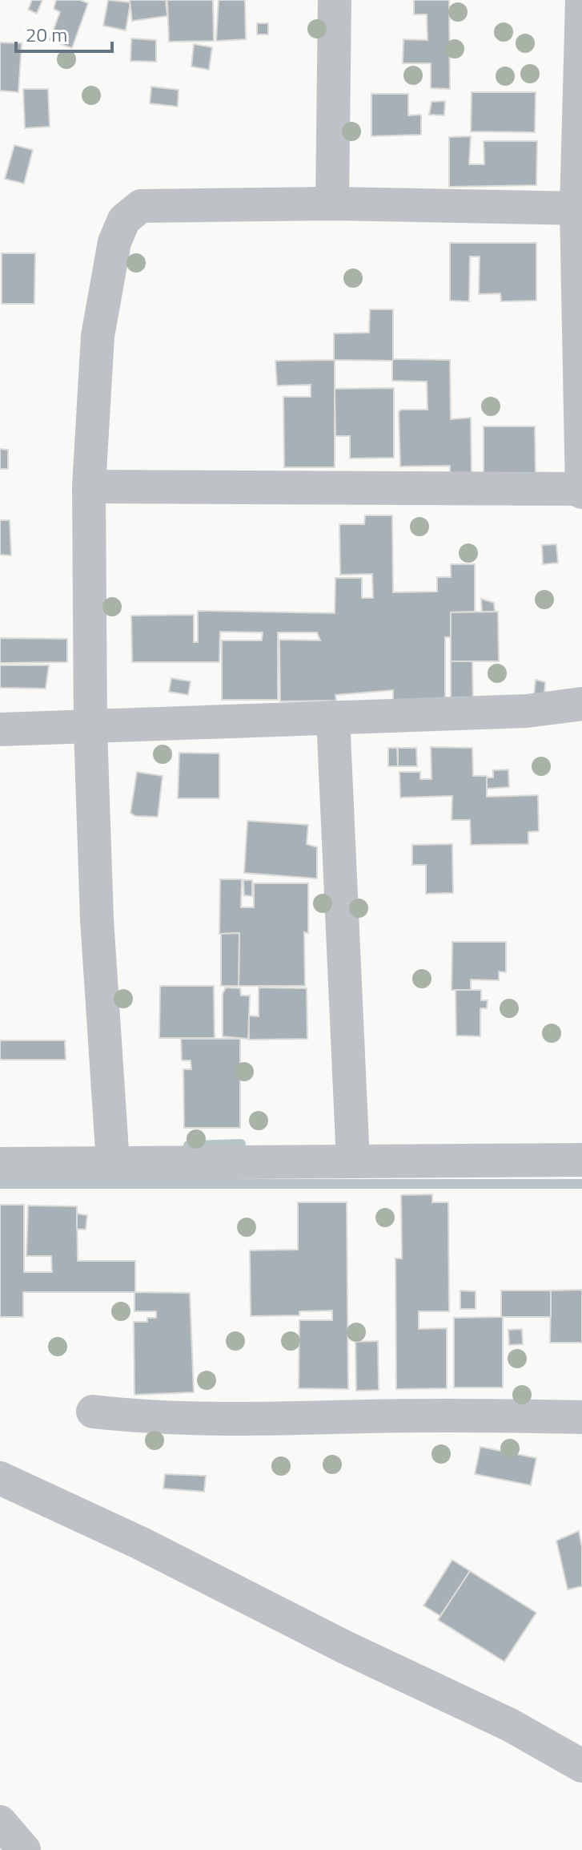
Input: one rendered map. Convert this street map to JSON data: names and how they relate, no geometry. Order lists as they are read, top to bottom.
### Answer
{
  "scale_bar": "20 m"
}
